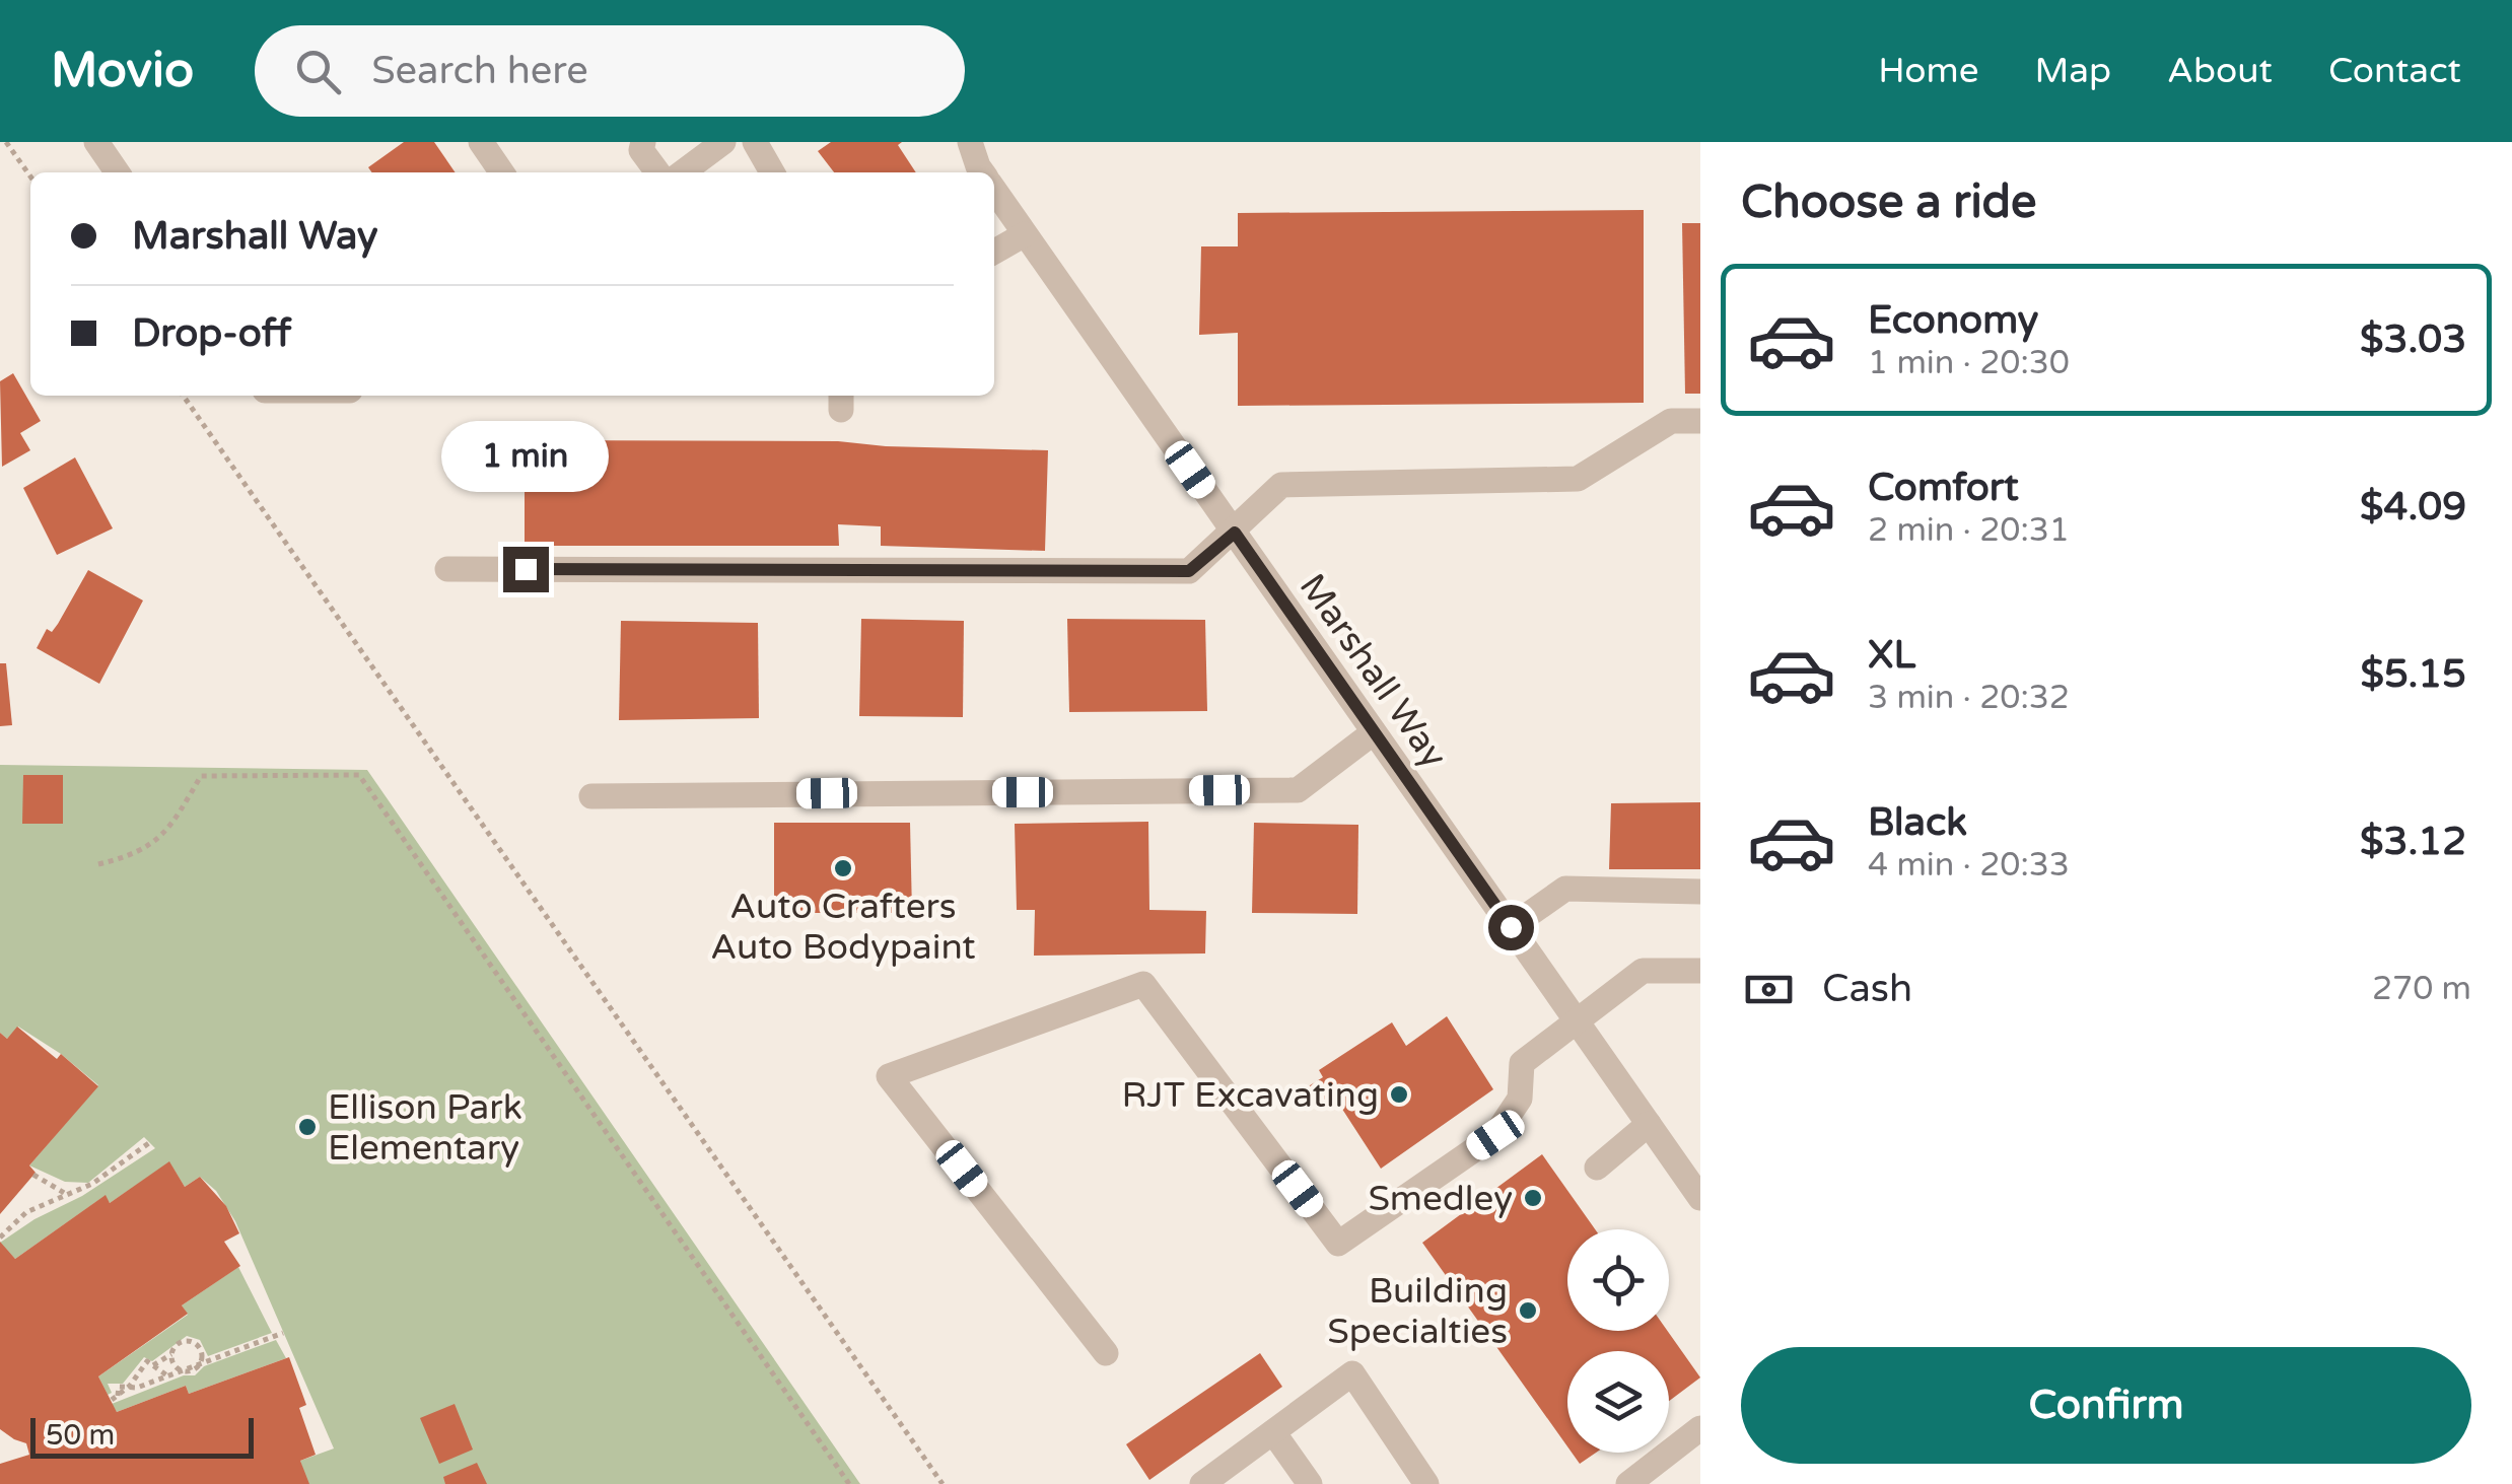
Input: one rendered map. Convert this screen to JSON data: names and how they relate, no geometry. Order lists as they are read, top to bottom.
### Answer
{
  "streets": {
    "street": ["Marshall Way"]
  },
  "places": [
    "Auto Crafters Auto Bodypaint",
    "RJT Excavating",
    "Ellison Park Elementary",
    "Smedley",
    "Building Specialties"
  ],
  "scale_bar": "50 m",
  "page": {
    "header": "Movio",
    "search": "Search here",
    "nav": [
      "Home",
      "Map",
      "About",
      "Contact"
    ],
    "heading": "Choose a ride",
    "banner": ["Marshall Way", "Drop-off"],
    "list": [
      {
        "name": "Economy",
        "note": "1 min · 20:30",
        "value": "$3.03"
      },
      {
        "name": "Comfort",
        "note": "2 min · 20:31",
        "value": "$4.09"
      },
      {
        "name": "XL",
        "note": "3 min · 20:32",
        "value": "$5.15"
      },
      {
        "name": "Black",
        "note": "4 min · 20:33",
        "value": "$3.12"
      }
    ],
    "bubble": "1 min",
    "pay": ["Cash", "270 m"],
    "buttons": "Confirm",
    "scale": "50 m"
  }
}
